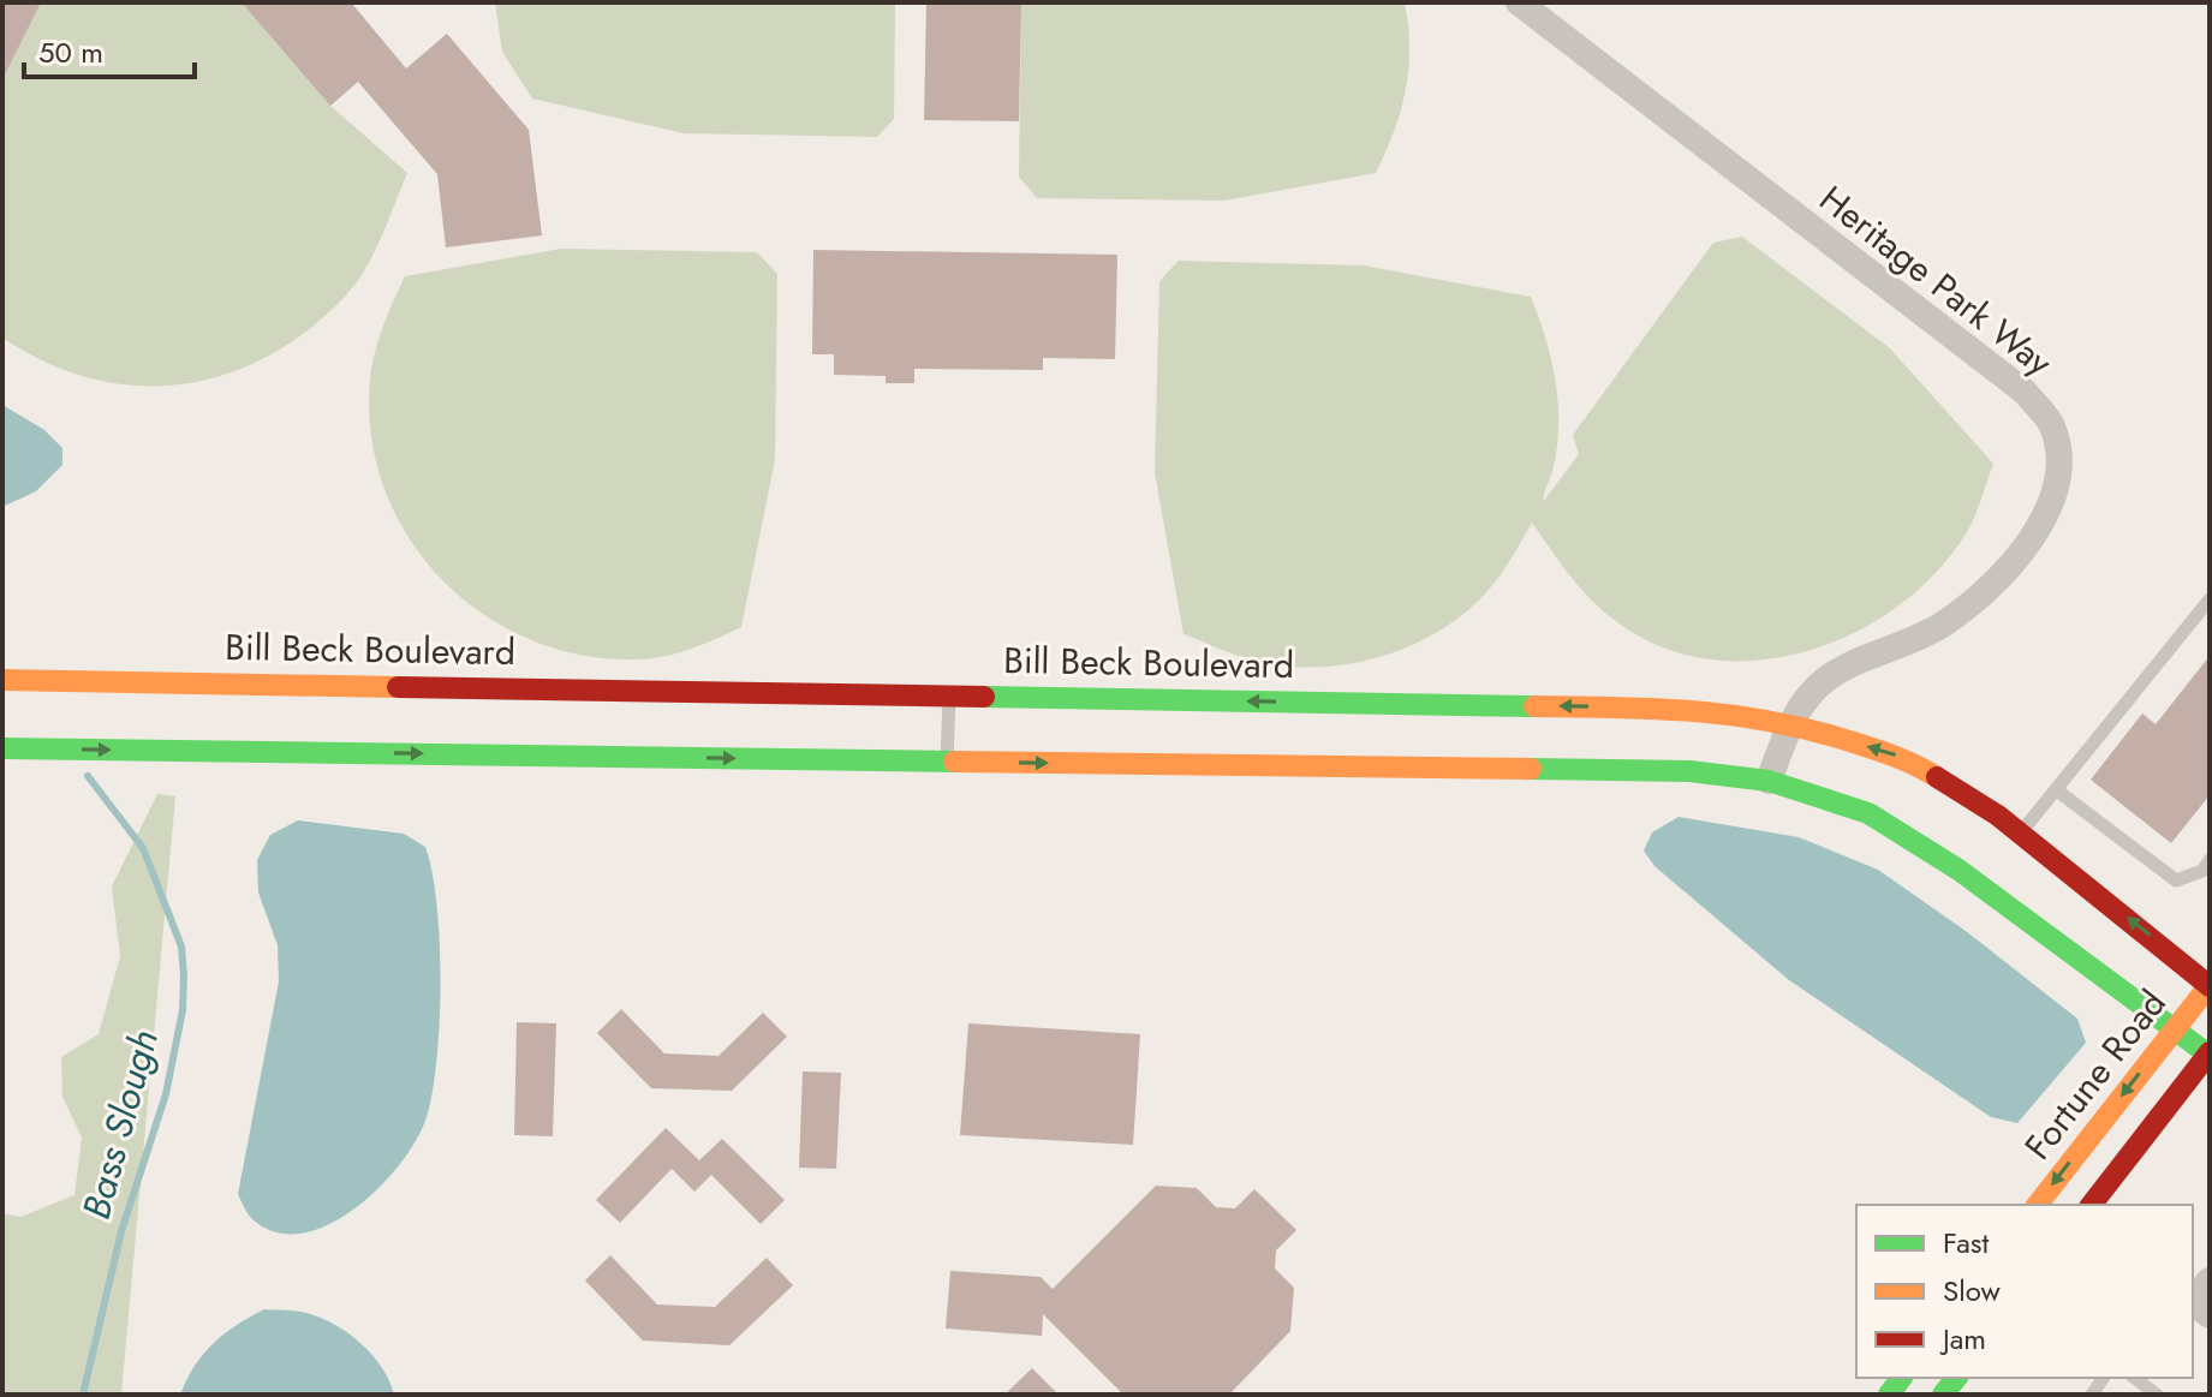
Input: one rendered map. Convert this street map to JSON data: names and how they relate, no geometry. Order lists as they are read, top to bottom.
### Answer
{
  "streets": {
    "street": ["Heritage Park Way", "Bill Beck Boulevard", "Fortune Road"]
  },
  "crossings": [
    ["Heritage Park Way", "Bill Beck Boulevard"],
    ["Bill Beck Boulevard", "Fortune Road"]
  ],
  "water": ["Bass Slough"],
  "legend": ["Fast", "Slow", "Jam"],
  "scale_bar": "50 m"
}
